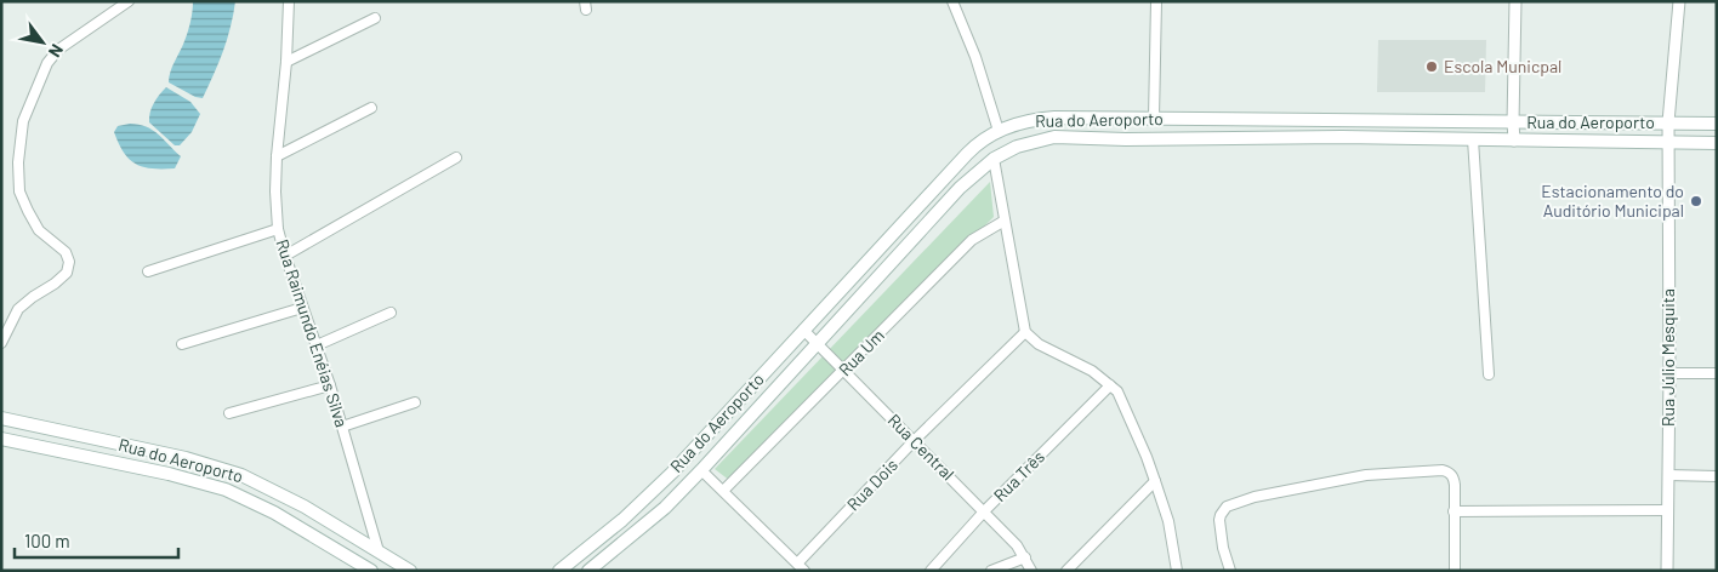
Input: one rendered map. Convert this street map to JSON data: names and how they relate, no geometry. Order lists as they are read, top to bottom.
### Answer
{
  "streets": {
    "main road": ["Rua do Aeroporto"],
    "street": [
      "Rua Raimundo Enéias Silva",
      "Rua Um",
      "Rua Júlio Mesquita",
      "Rua Central",
      "Rua Três",
      "Rua Dois"
    ]
  },
  "crossings": [
    ["Rua do Aeroporto", "Rua Raimundo Enéias Silva"],
    ["Rua do Aeroporto", "Rua Júlio Mesquita"],
    ["Rua do Aeroporto", "Rua Central"],
    ["Rua Um", "Rua Central"],
    ["Rua Central", "Rua Três"],
    ["Rua Central", "Rua Dois"]
  ],
  "places": ["Escola Municpal", "Estacionamento do Auditório Municipal"],
  "scale_bar": "100 m",
  "north": "bottom right"
}
